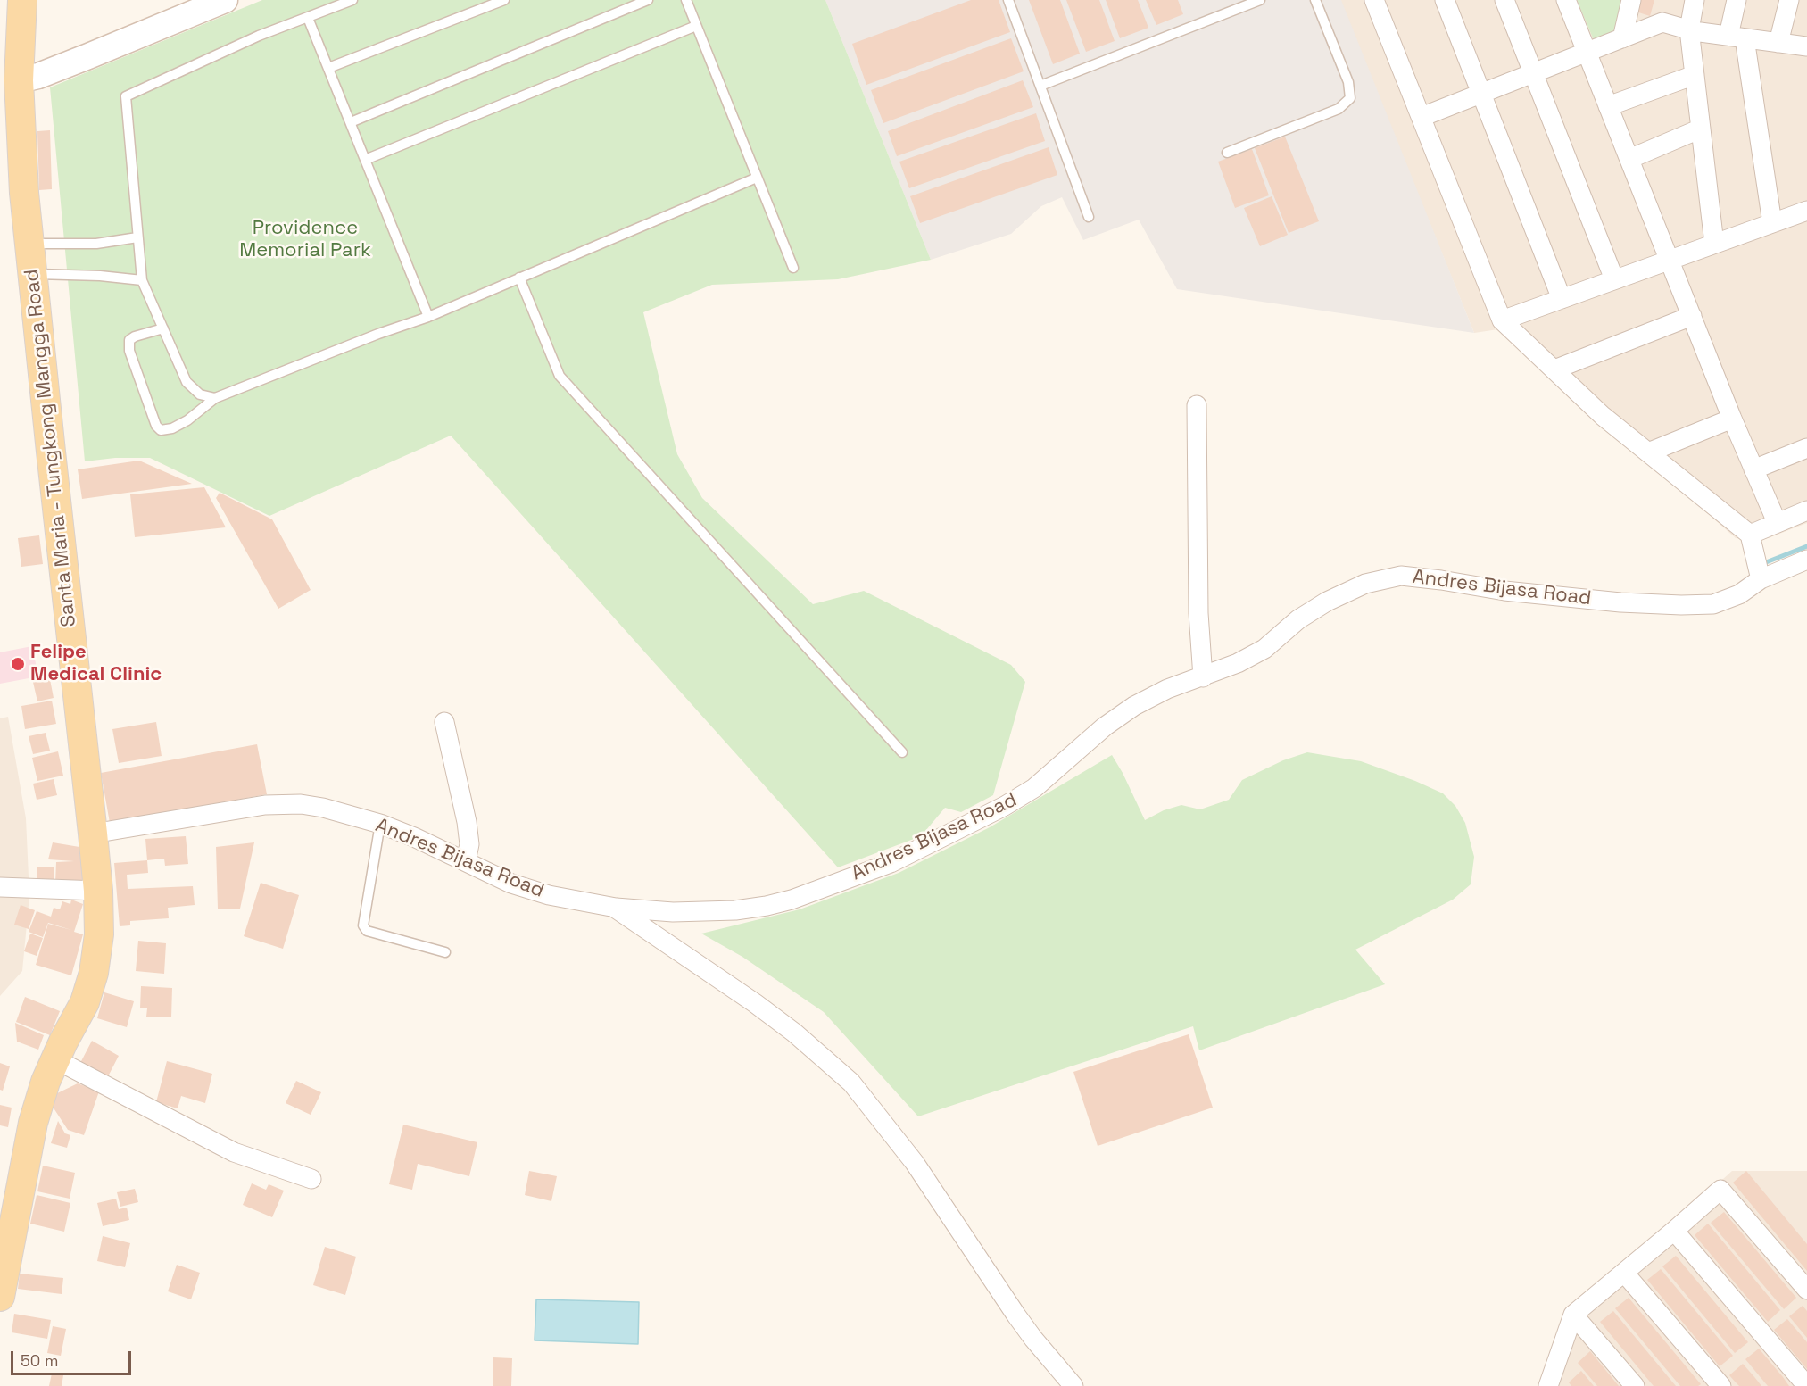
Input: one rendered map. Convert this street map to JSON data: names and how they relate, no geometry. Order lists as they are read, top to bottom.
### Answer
{
  "streets": {
    "main road": ["Santa Maria - Tungkong Mangga Road"],
    "street": ["Andres Bijasa Road"]
  },
  "crossings": [
    ["Santa Maria - Tungkong Mangga Road", "Andres Bijasa Road"]
  ],
  "parks": ["Providence Memorial Park"],
  "places": ["Felipe Medical Clinic"],
  "scale_bar": "50 m"
}
